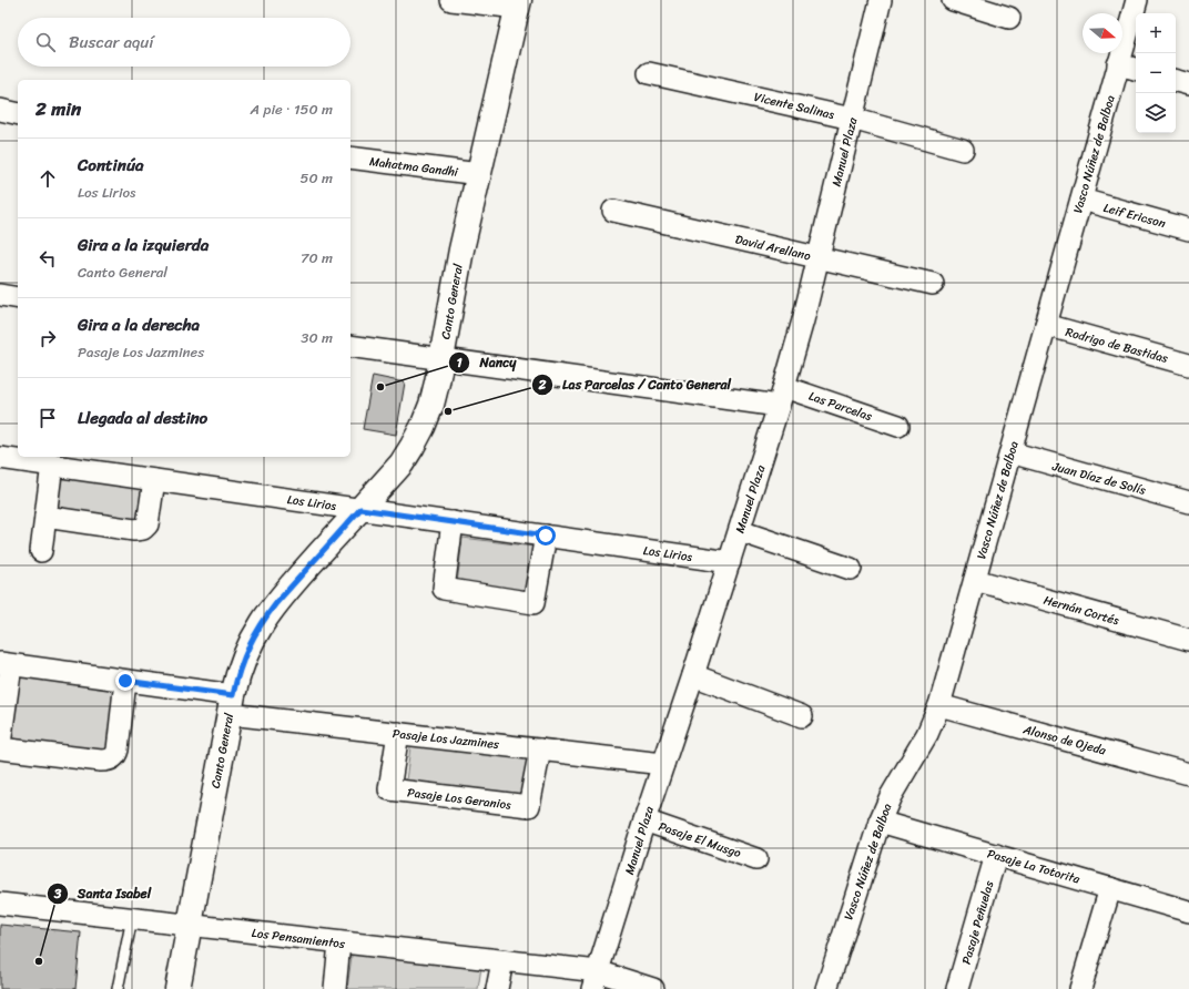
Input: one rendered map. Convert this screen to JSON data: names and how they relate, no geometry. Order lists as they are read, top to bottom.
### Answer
{
  "streets": {
    "street": [
      "Vicente Salinas",
      "Manuel Plaza",
      "Vasco Núñez de Balboa",
      "Mahatma Gandhi",
      "Leif Ericson",
      "David Arellano",
      "Canto General",
      "Rodrigo de Bastidas",
      "Las Parcelas",
      "Juan Díaz de Solís",
      "Los Lirios",
      "Hernán Cortés",
      "Pasaje Los Jazmines",
      "Alonso de Ojeda",
      "Pasaje Los Geranios",
      "Pasaje El Musgo",
      "Pasaje La Totorita",
      "Pasaje Peñuelas",
      "Los Pensamientos"
    ]
  },
  "crossings": [
    ["Vicente Salinas", "Manuel Plaza"],
    ["Manuel Plaza", "David Arellano"],
    ["Manuel Plaza", "Las Parcelas"],
    ["Manuel Plaza", "Los Lirios"],
    ["Manuel Plaza", "Pasaje Los Jazmines"],
    ["Manuel Plaza", "Pasaje El Musgo"],
    ["Manuel Plaza", "Los Pensamientos"],
    ["Vasco Núñez de Balboa", "Leif Ericson"],
    ["Vasco Núñez de Balboa", "Rodrigo de Bastidas"],
    ["Vasco Núñez de Balboa", "Juan Díaz de Solís"],
    ["Vasco Núñez de Balboa", "Hernán Cortés"],
    ["Vasco Núñez de Balboa", "Alonso de Ojeda"],
    ["Vasco Núñez de Balboa", "Pasaje La Totorita"],
    ["Mahatma Gandhi", "Canto General"],
    ["Canto General", "Las Parcelas"],
    ["Canto General", "Los Lirios"],
    ["Canto General", "Pasaje Los Jazmines"],
    ["Canto General", "Los Pensamientos"],
    ["Pasaje Los Jazmines", "Pasaje Los Geranios"],
    ["Pasaje La Totorita", "Pasaje Peñuelas"]
  ],
  "places": ["Nancy", "Las Parcelas / Canto General", "Santa Isabel"],
  "north": "right",
  "page": {
    "map_buttons": ["+", "−"],
    "search": "Buscar aquí",
    "heading": ["2 min", "A pie · 150 m"],
    "list": [
      ["Continúa", "Los Lirios", "50 m"],
      ["Gira a la izquierda", "Canto General", "70 m"],
      ["Gira a la derecha", "Pasaje Los Jazmines", "30 m"],
      "Llegada al destino"
    ]
  }
}
